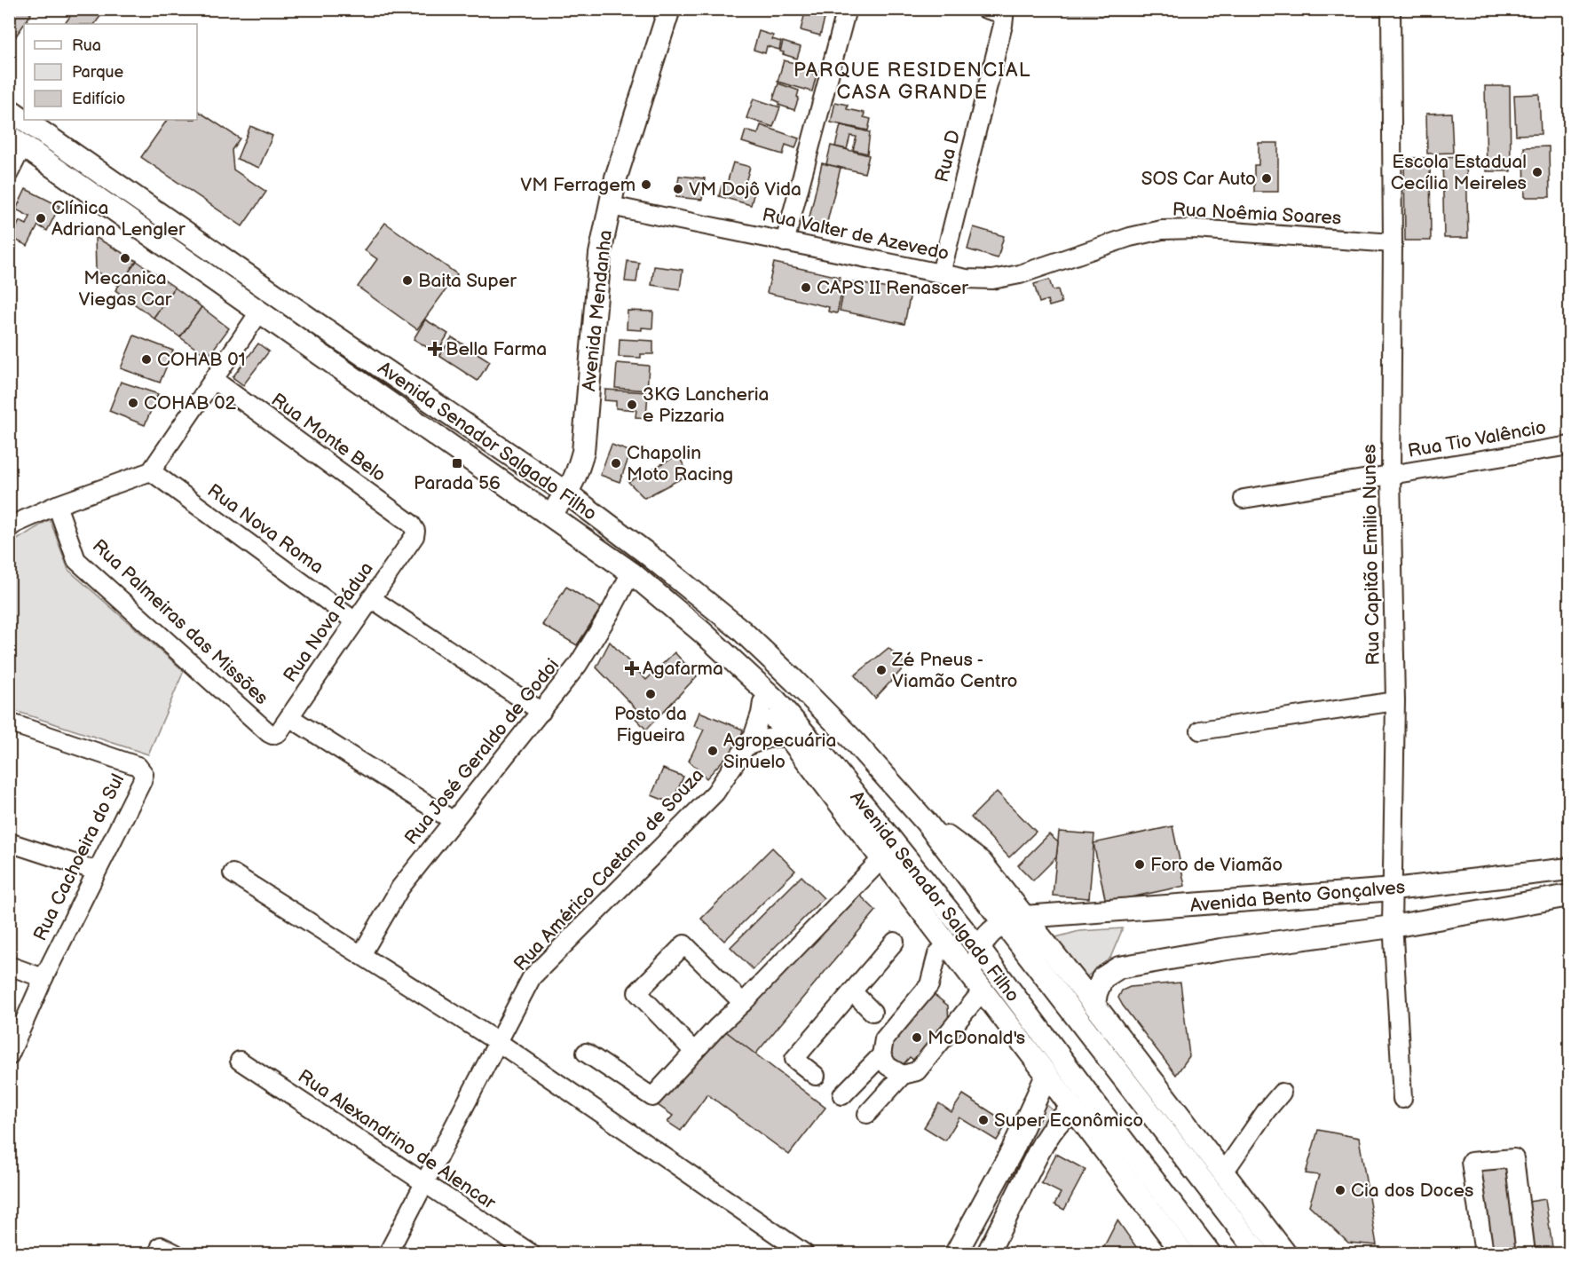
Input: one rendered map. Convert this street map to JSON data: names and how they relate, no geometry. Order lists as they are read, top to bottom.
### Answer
{
  "streets": {
    "main road": ["Avenida Mendanha", "Avenida Senador Salgado Filho", "Avenida Bento Gonçalves"],
    "street": [
      "Rua D",
      "Rua Noêmia Soares",
      "Rua Valter de Azevedo",
      "Rua Monte Belo",
      "Rua Tio Valêncio",
      "Rua Nova Roma",
      "Rua Capitão Emilio Nunes",
      "Rua Palmeiras das Missões",
      "Rua Nova Pádua",
      "Rua José Geraldo de Godoi",
      "Rua Cachoeira do Sul",
      "Rua Américo Caetano de Souza",
      "Rua Alexandrino de Alencar"
    ]
  },
  "crossings": [
    ["Rua D", "Rua Valter de Azevedo"],
    ["Rua Noêmia Soares", "Rua Valter de Azevedo"],
    ["Rua Noêmia Soares", "Rua Capitão Emilio Nunes"],
    ["Rua Valter de Azevedo", "Avenida Mendanha"],
    ["Avenida Mendanha", "Avenida Senador Salgado Filho"],
    ["Rua Monte Belo", "Rua Nova Pádua"],
    ["Rua Tio Valêncio", "Rua Capitão Emilio Nunes"],
    ["Avenida Senador Salgado Filho", "Rua José Geraldo de Godoi"],
    ["Avenida Senador Salgado Filho", "Rua Américo Caetano de Souza"],
    ["Avenida Senador Salgado Filho", "Avenida Bento Gonçalves"],
    ["Rua Nova Roma", "Rua Nova Pádua"],
    ["Rua Capitão Emilio Nunes", "Avenida Bento Gonçalves"],
    ["Rua Palmeiras das Missões", "Rua Nova Pádua"],
    ["Rua Américo Caetano de Souza", "Rua Alexandrino de Alencar"]
  ],
  "districts": ["PARQUE RESIDENCIAL CASA GRANDE"],
  "places": {
    "other": [
      "Escola Estadual Cecília Meireles",
      "SOS Car Auto",
      "VM Ferragem",
      "VM Dojô Vida",
      "Clínica Adriana Lengler",
      "Mecanica Viegas Car",
      "Baita Super",
      "CAPS II Renascer",
      "COHAB 01",
      "COHAB 02",
      "3KG Lancheria e Pizzaria",
      "Chapolin Moto Racing",
      "Zé Pneus - Viamão Centro",
      "Posto da Figueira",
      "Agropecuária Sinuelo",
      "Foro de Viamão",
      "McDonald's",
      "Super Econômico",
      "Cia dos Doces"
    ],
    "health": ["Bella Farma", "Agafarma"],
    "transit": ["Parada 56"]
  },
  "legend": ["Rua", "Parque", "Edifício"]
}
